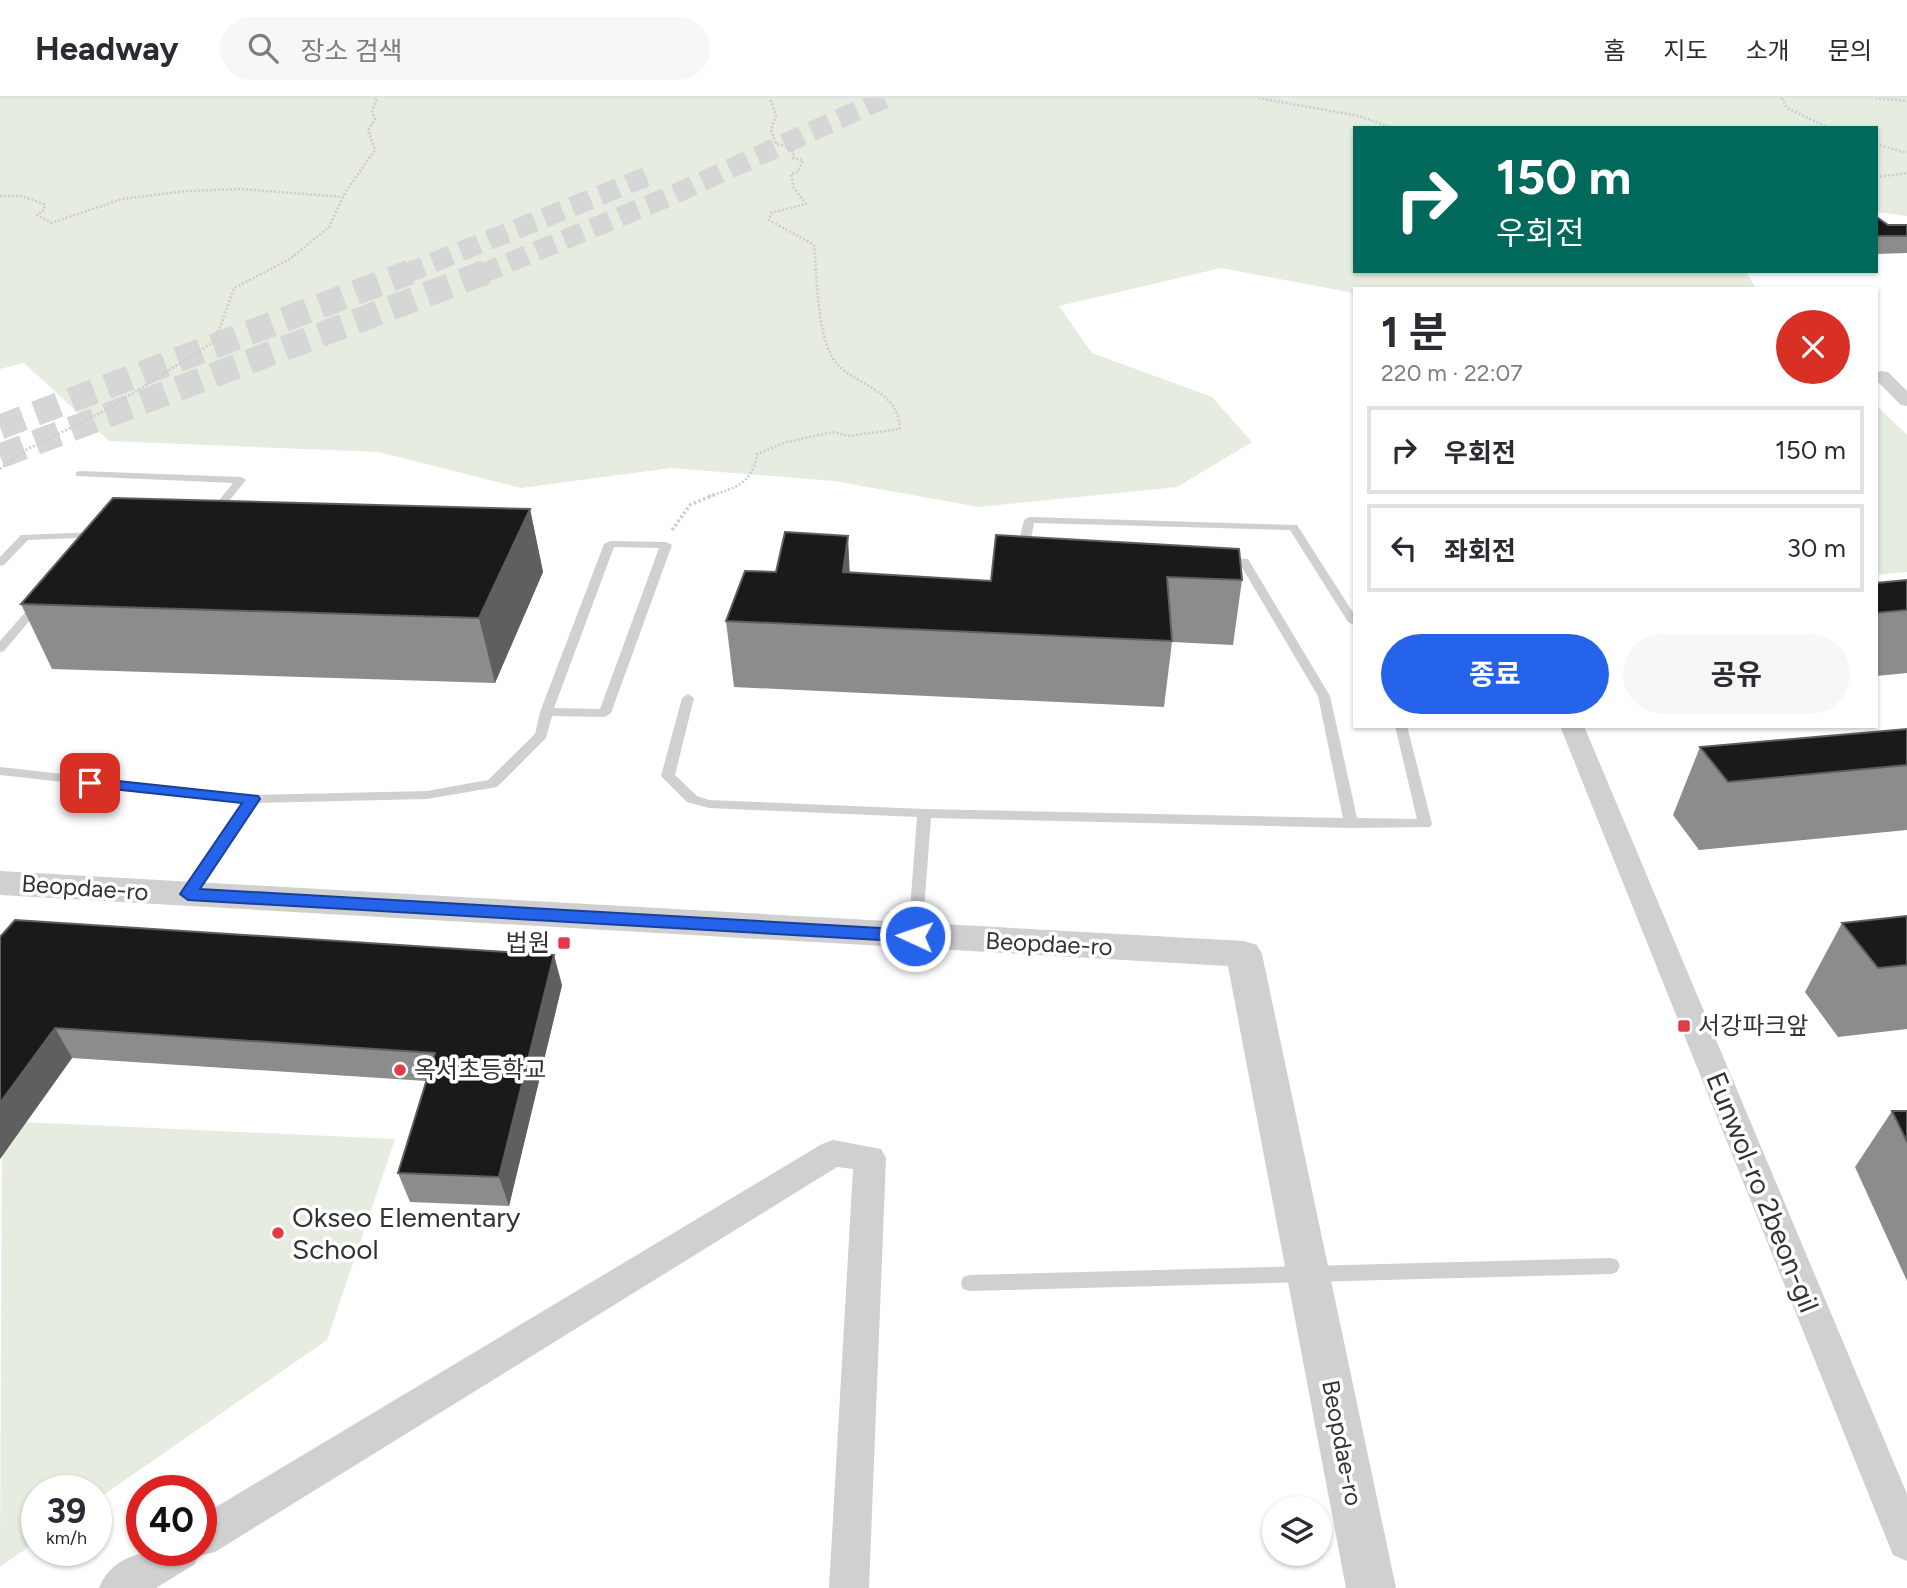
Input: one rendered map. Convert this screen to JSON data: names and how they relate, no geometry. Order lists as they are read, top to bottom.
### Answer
{
  "streets": {
    "street": ["Beopdae-ro", "Eunwol-ro 2beon-gil"]
  },
  "places": {
    "transit": ["법원", "서강파크앞"],
    "other": ["옥서초등학교", "Okseo Elementary School"]
  },
  "page": {
    "header": "Headway",
    "search": "장소 검색",
    "nav": [
      "홈",
      "지도",
      "소개",
      "문의"
    ],
    "turn": ["150 m", "우회전"],
    "heading": ["1 분", "220 m · 22:07"],
    "list": [
      {
        "name": "우회전",
        "value": "150 m"
      },
      {
        "name": "좌회전",
        "value": "30 m"
      }
    ],
    "buttons": ["종료", "공유"],
    "speed": "39 km/h",
    "limit": "40"
  }
}
